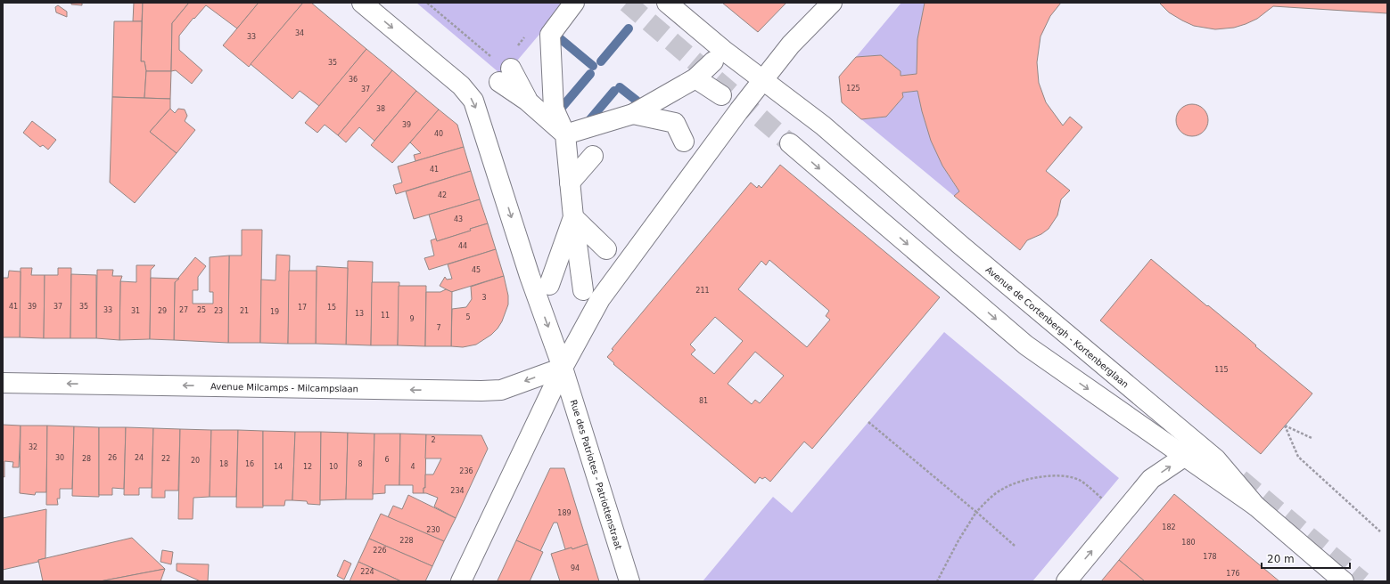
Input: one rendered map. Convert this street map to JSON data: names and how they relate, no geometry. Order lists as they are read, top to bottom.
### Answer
{
  "streets": {
    "main road": ["Avenue de Cortenbergh - Kortenberglaan", "Avenue Milcamps - Milcampslaan", "Rue des Patriotes - Patriottenstraat"]
  },
  "crossings": [
    ["Avenue Milcamps - Milcampslaan", "Rue des Patriotes - Patriottenstraat"]
  ],
  "one_way": ["Avenue Milcamps - Milcampslaan"],
  "house_numbers": [
    "34",
    "33",
    "35",
    "36",
    "125",
    "37",
    "38",
    "39",
    "40",
    "41",
    "42",
    "43",
    "44",
    "45",
    "211",
    "3",
    "41",
    "39",
    "37",
    "35",
    "17",
    "15",
    "33",
    "27",
    "25",
    "31",
    "29",
    "23",
    "21",
    "19",
    "13",
    "11",
    "5",
    "9",
    "7",
    "115",
    "81",
    "2",
    "32",
    "30",
    "26",
    "24",
    "28",
    "22",
    "6",
    "20",
    "18",
    "16",
    "8",
    "14",
    "12",
    "10",
    "4",
    "236",
    "234",
    "189",
    "182",
    "230",
    "228",
    "180",
    "226",
    "178",
    "94",
    "224",
    "176"
  ],
  "scale_bar": "20 m"
}
